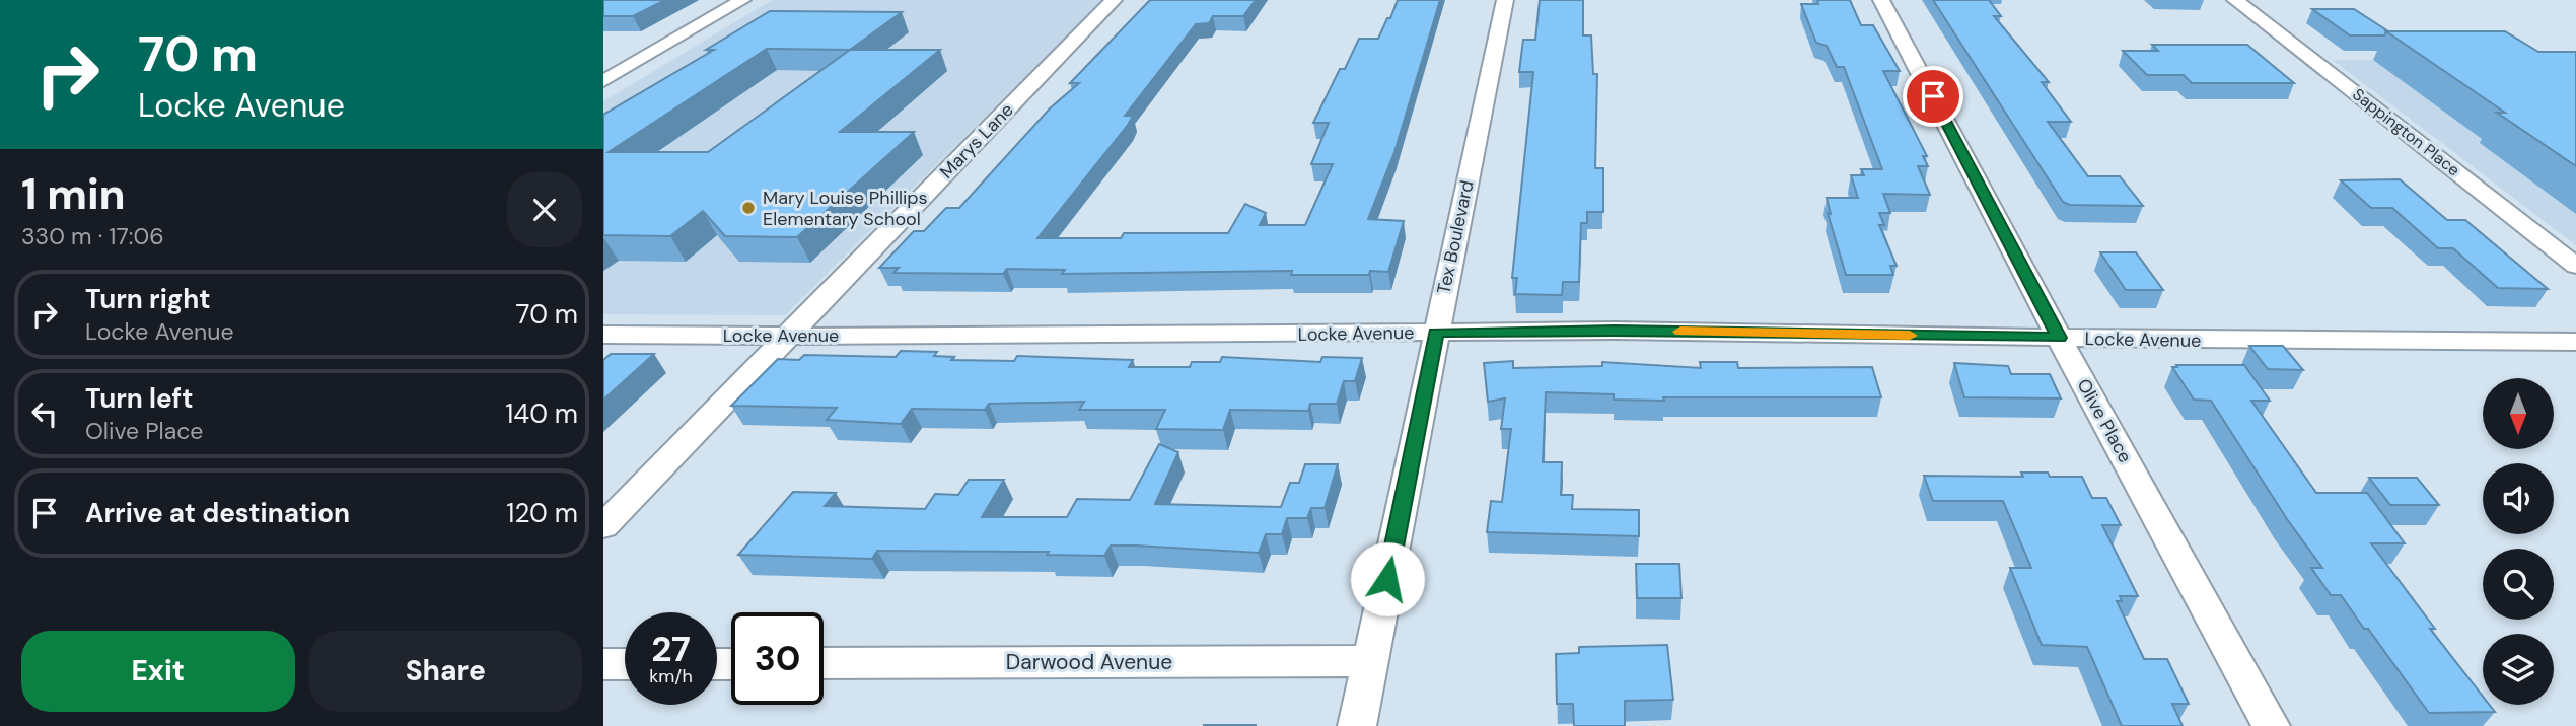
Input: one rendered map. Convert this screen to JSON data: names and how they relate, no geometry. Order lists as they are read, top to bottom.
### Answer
{
  "streets": {
    "street": [
      "Sappington Place",
      "Marys Lane",
      "Tex Boulevard",
      "Locke Avenue",
      "Olive Place",
      "Darwood Avenue"
    ]
  },
  "crossings": [
    ["Marys Lane", "Locke Avenue"],
    ["Tex Boulevard", "Locke Avenue"],
    ["Tex Boulevard", "Darwood Avenue"],
    ["Locke Avenue", "Olive Place"]
  ],
  "places": ["Mary Louise Phillips Elementary School"],
  "north": "bottom",
  "page": {
    "turn": ["70 m", "Locke Avenue"],
    "heading": ["1 min", "330 m · 17:06"],
    "list": [
      {
        "name": "Turn right",
        "note": "Locke Avenue",
        "value": "70 m"
      },
      {
        "name": "Turn left",
        "note": "Olive Place",
        "value": "140 m"
      },
      {
        "name": "Arrive at destination",
        "value": "120 m"
      }
    ],
    "speed": "27 km/h",
    "limit": "30",
    "buttons": ["Exit", "Share"]
  }
}
